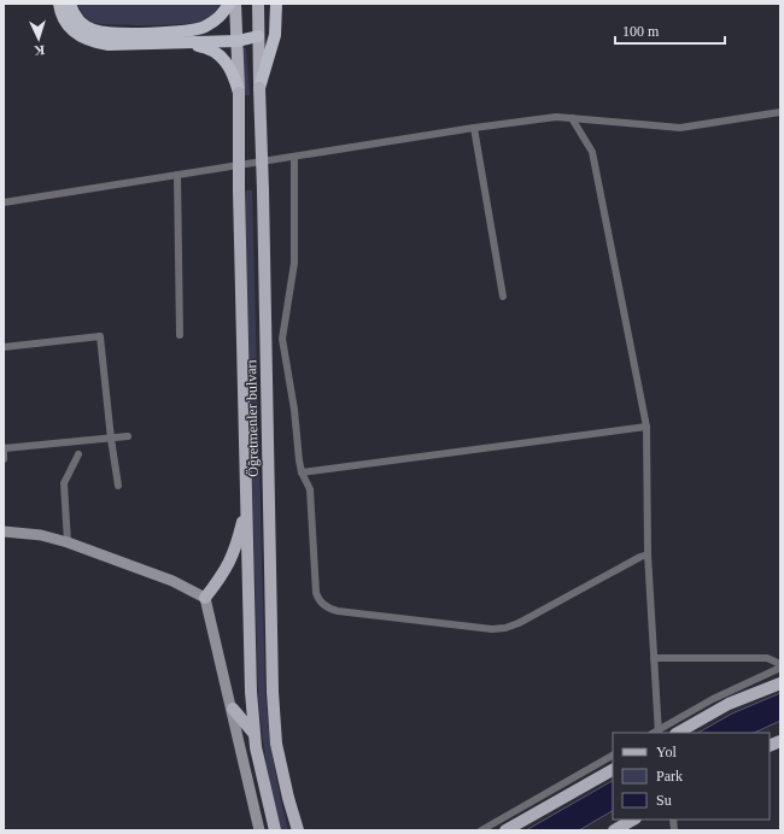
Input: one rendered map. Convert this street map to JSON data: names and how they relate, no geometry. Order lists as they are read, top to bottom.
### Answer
{
  "streets": {
    "main road": ["Öğretmenler bulvarı"]
  },
  "legend": ["Yol", "Park", "Su"],
  "scale_bar": "100 m",
  "north": "bottom"
}
